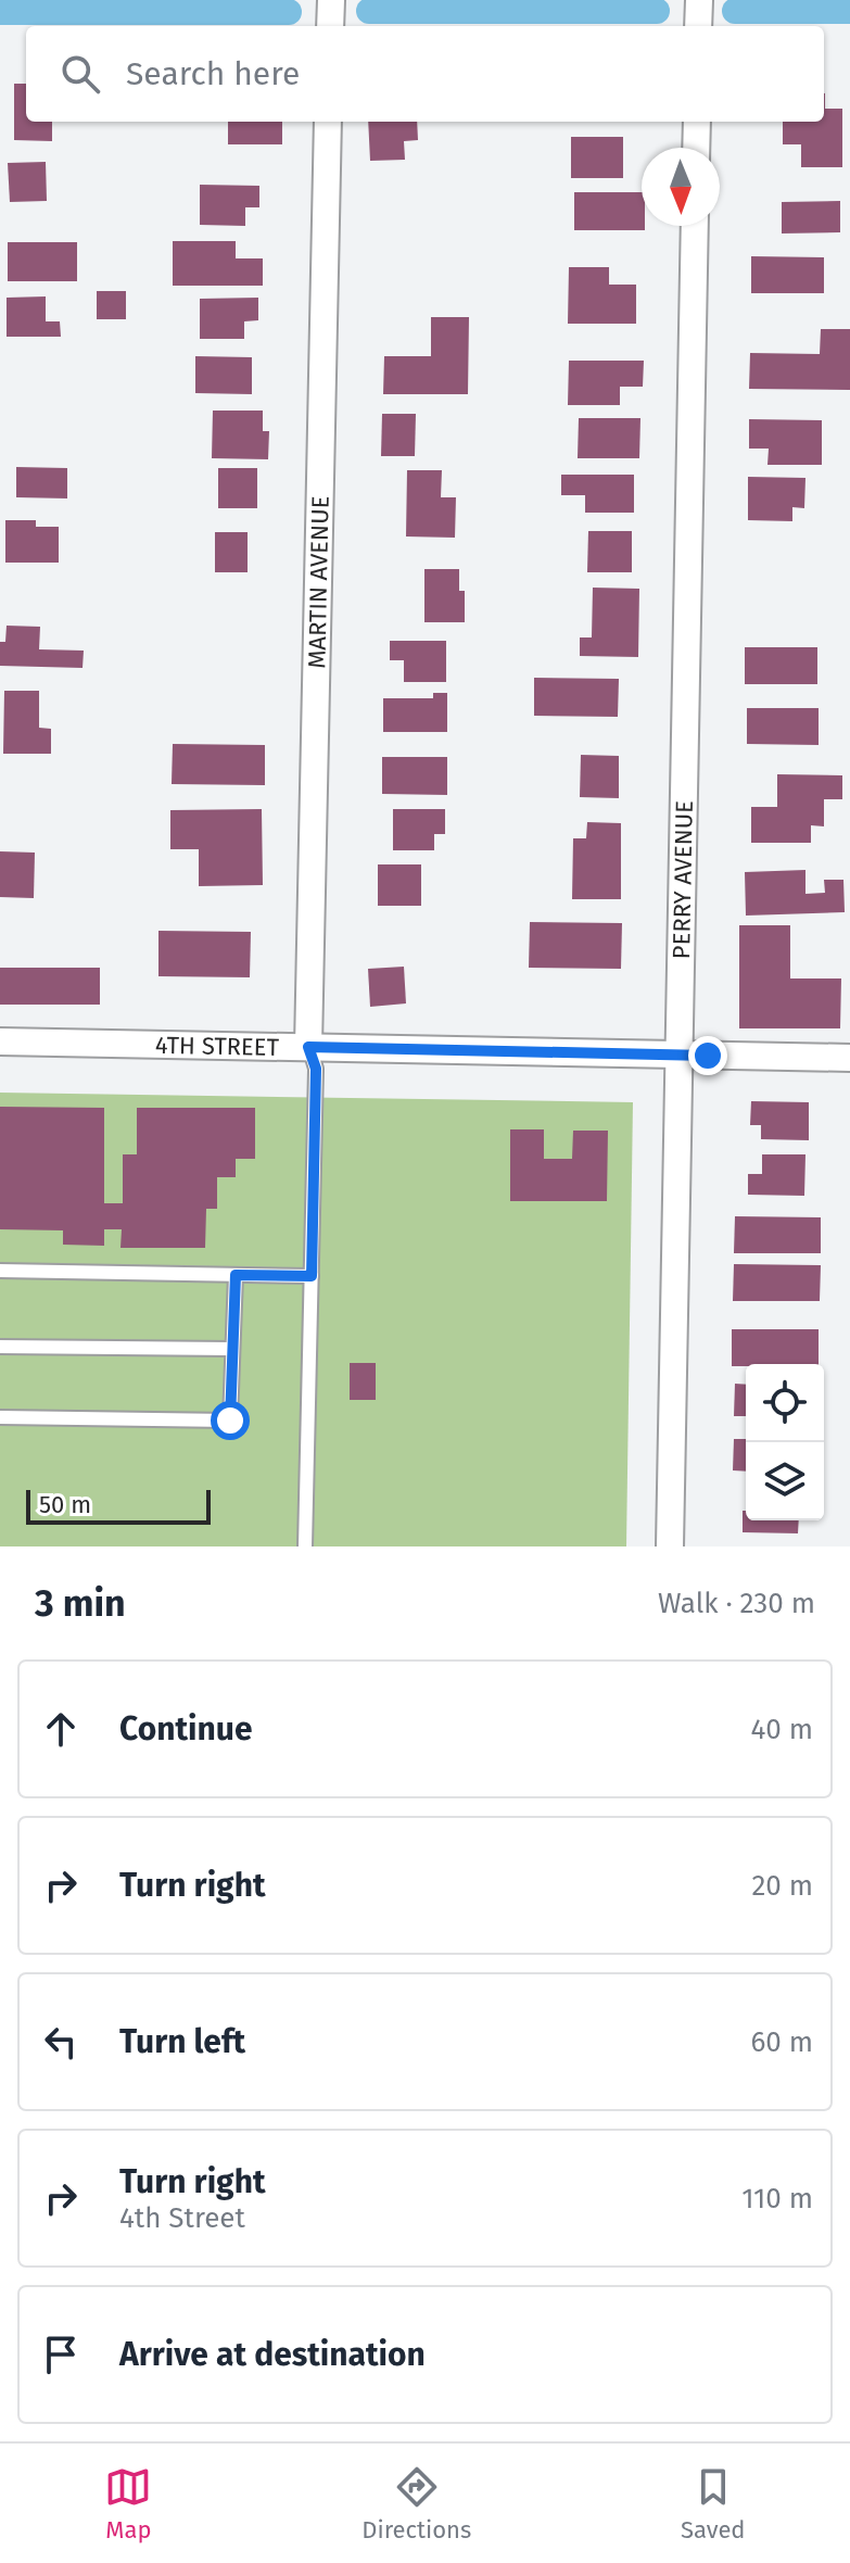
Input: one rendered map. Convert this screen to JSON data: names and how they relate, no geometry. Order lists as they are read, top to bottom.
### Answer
{
  "streets": {
    "street": ["MARTIN AVENUE", "PERRY AVENUE", "4TH STREET"]
  },
  "crossings": [
    ["MARTIN AVENUE", "4TH STREET"],
    ["PERRY AVENUE", "4TH STREET"]
  ],
  "scale_bar": "50 m",
  "north": "bottom",
  "page": {
    "search": "Search here",
    "scale": "50 m",
    "heading": ["3 min", "Walk · 230 m"],
    "list": [
      ["Continue", "40 m"],
      ["Turn right", "20 m"],
      ["Turn left", "60 m"],
      ["Turn right", "4th Street", "110 m"],
      "Arrive at destination"
    ],
    "nav": ["Map", "Directions", "Saved"]
  }
}
